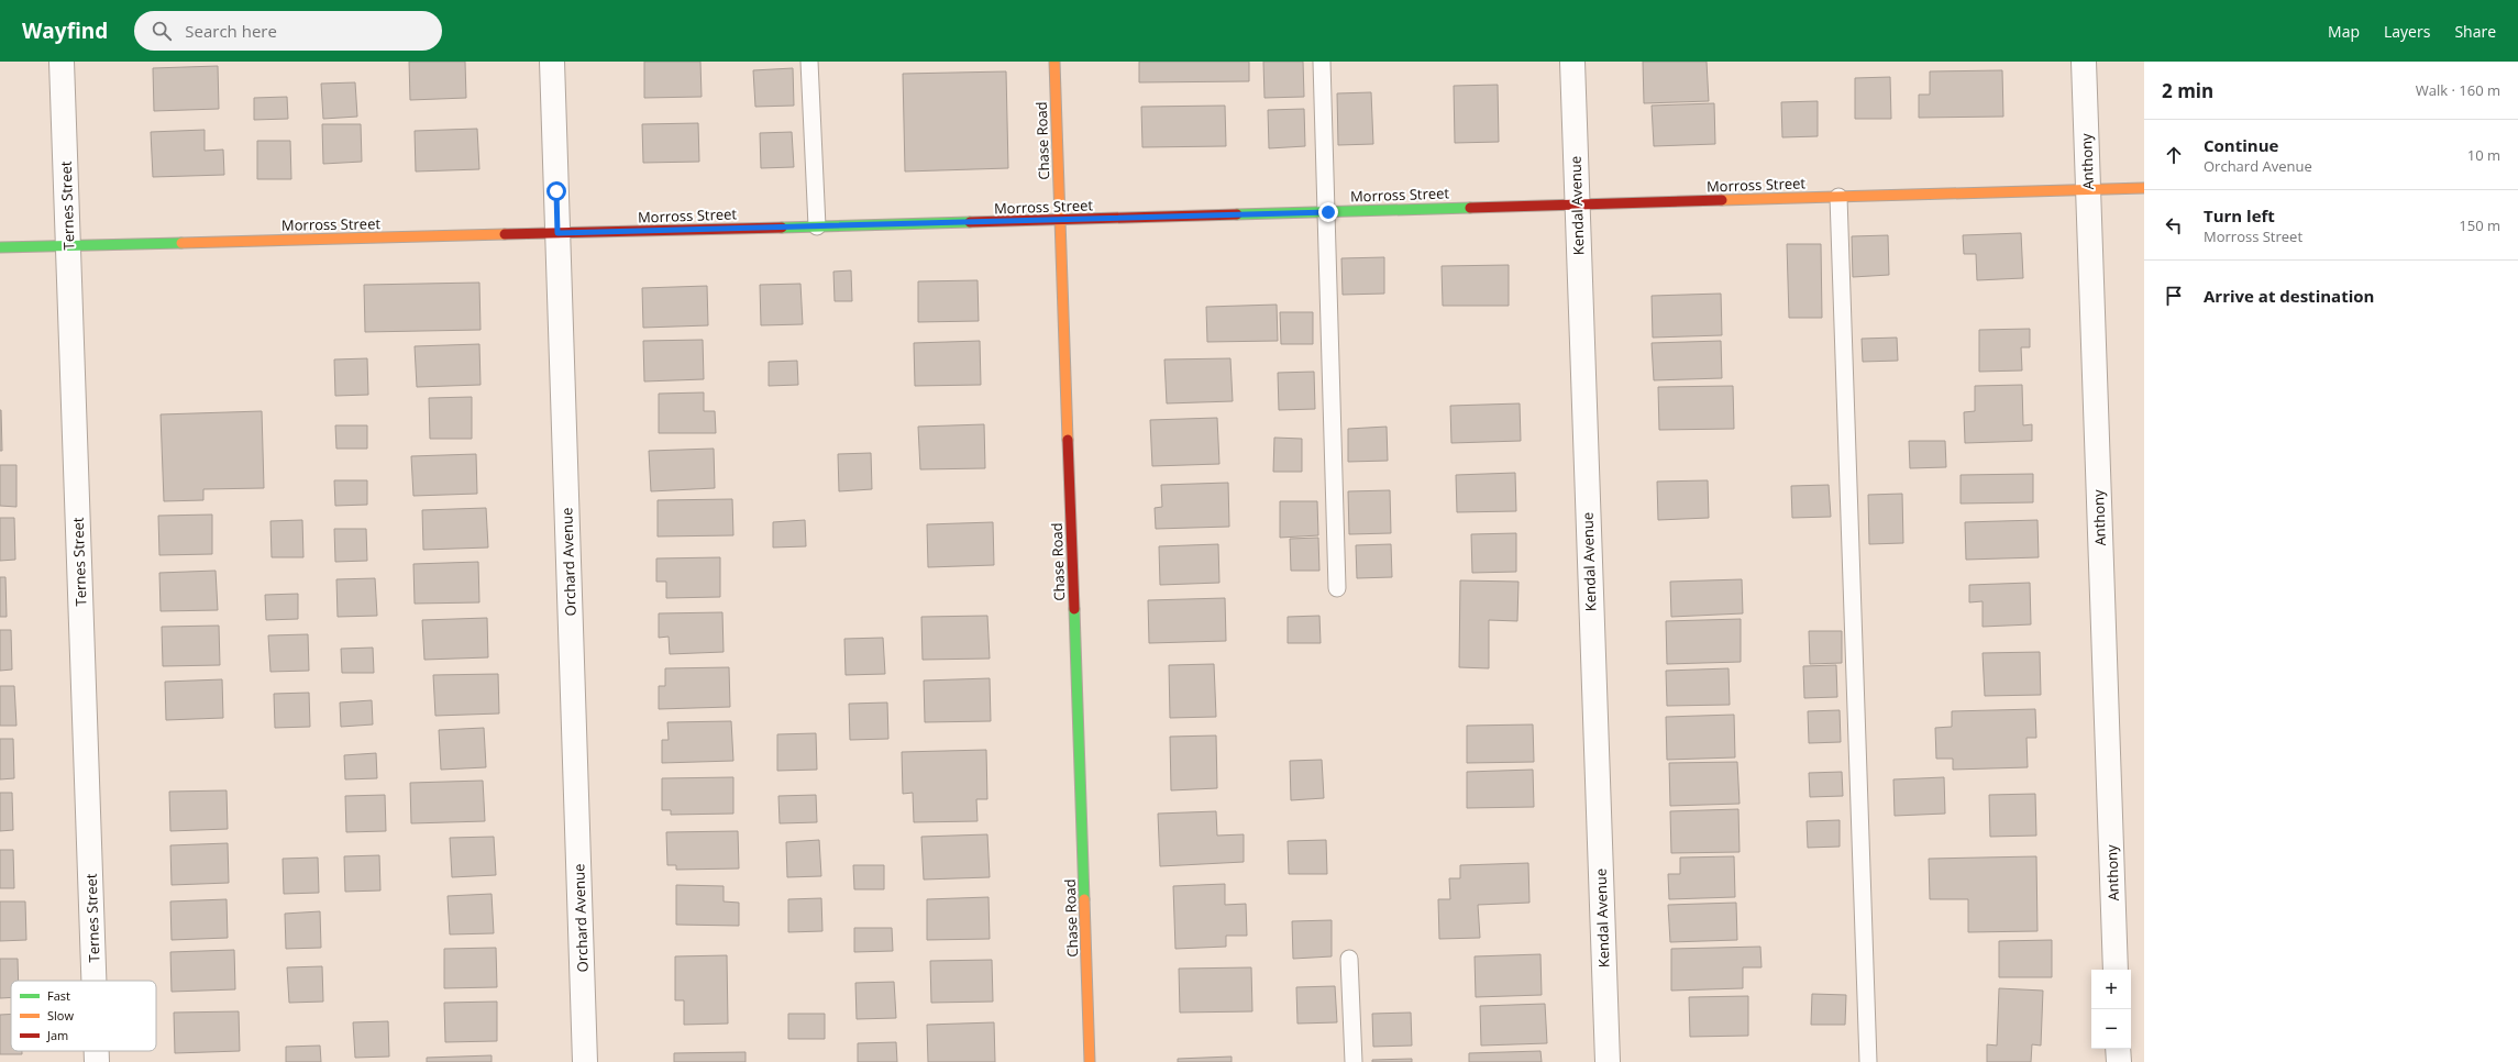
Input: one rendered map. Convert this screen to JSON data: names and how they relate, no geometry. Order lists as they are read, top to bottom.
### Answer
{
  "streets": {
    "street": [
      "Chase Road",
      "Anthony",
      "Morross Street",
      "Ternes Street",
      "Kendal Avenue",
      "Orchard Avenue"
    ]
  },
  "crossings": [
    ["Chase Road", "Morross Street"],
    ["Anthony", "Morross Street"],
    ["Morross Street", "Ternes Street"],
    ["Morross Street", "Kendal Avenue"],
    ["Morross Street", "Orchard Avenue"]
  ],
  "legend": ["Fast", "Slow", "Jam"],
  "page": {
    "header": "Wayfind",
    "search": "Search here",
    "nav": ["Map", "Layers", "Share"],
    "heading": ["2 min", "Walk · 160 m"],
    "list": [
      ["Continue", "Orchard Avenue", "10 m"],
      ["Turn left", "Morross Street", "150 m"],
      "Arrive at destination"
    ],
    "map_buttons": ["+", "−"]
  }
}
